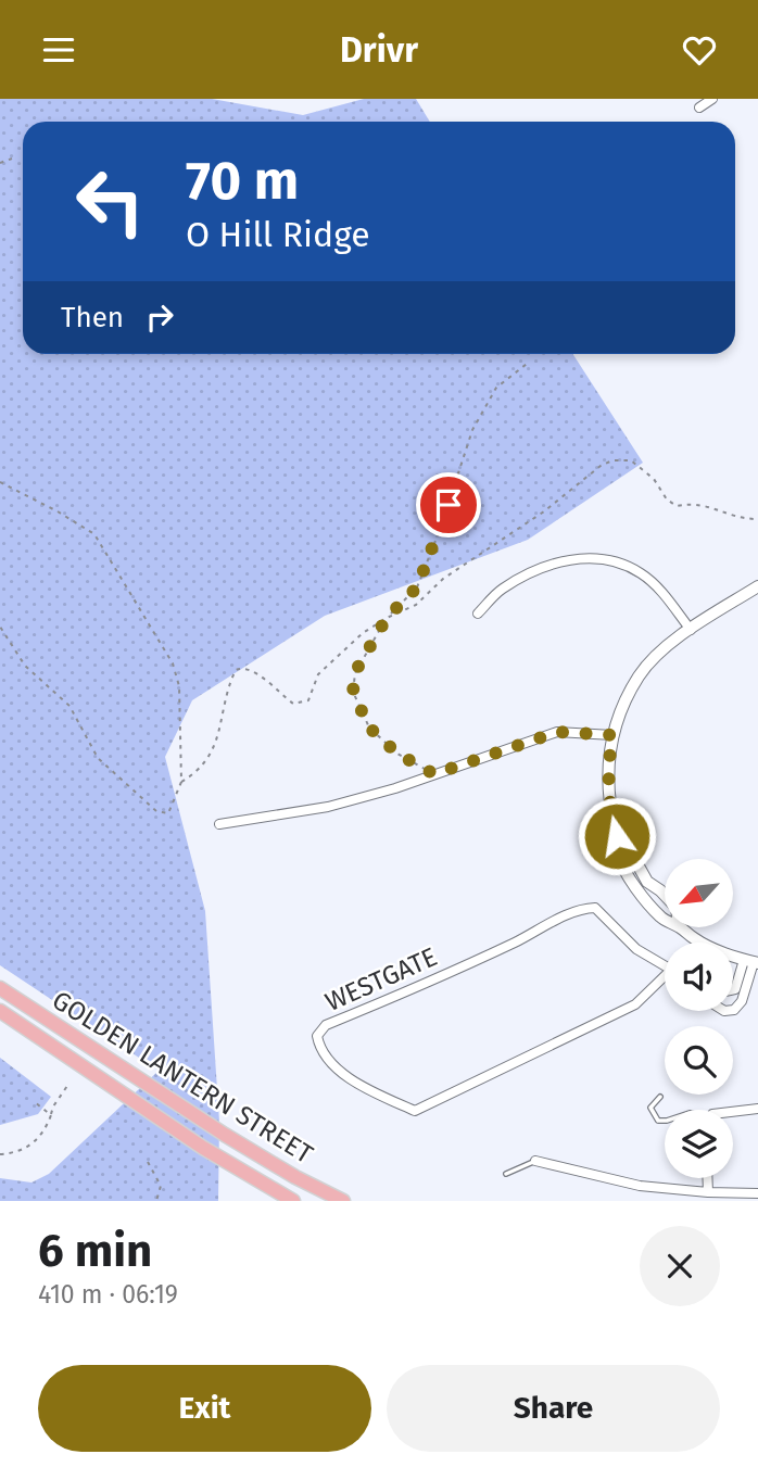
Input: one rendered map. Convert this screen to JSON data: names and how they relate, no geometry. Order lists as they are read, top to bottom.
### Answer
{
  "streets": {
    "main road": ["GOLDEN LANTERN STREET"],
    "street": ["WESTGATE"]
  },
  "north": "bottom left",
  "page": {
    "header": "Drivr",
    "turn": ["70 m", "O Hill Ridge"],
    "then": "Then",
    "heading": ["6 min", "410 m · 06:19"],
    "buttons": ["Exit", "Share"]
  }
}
